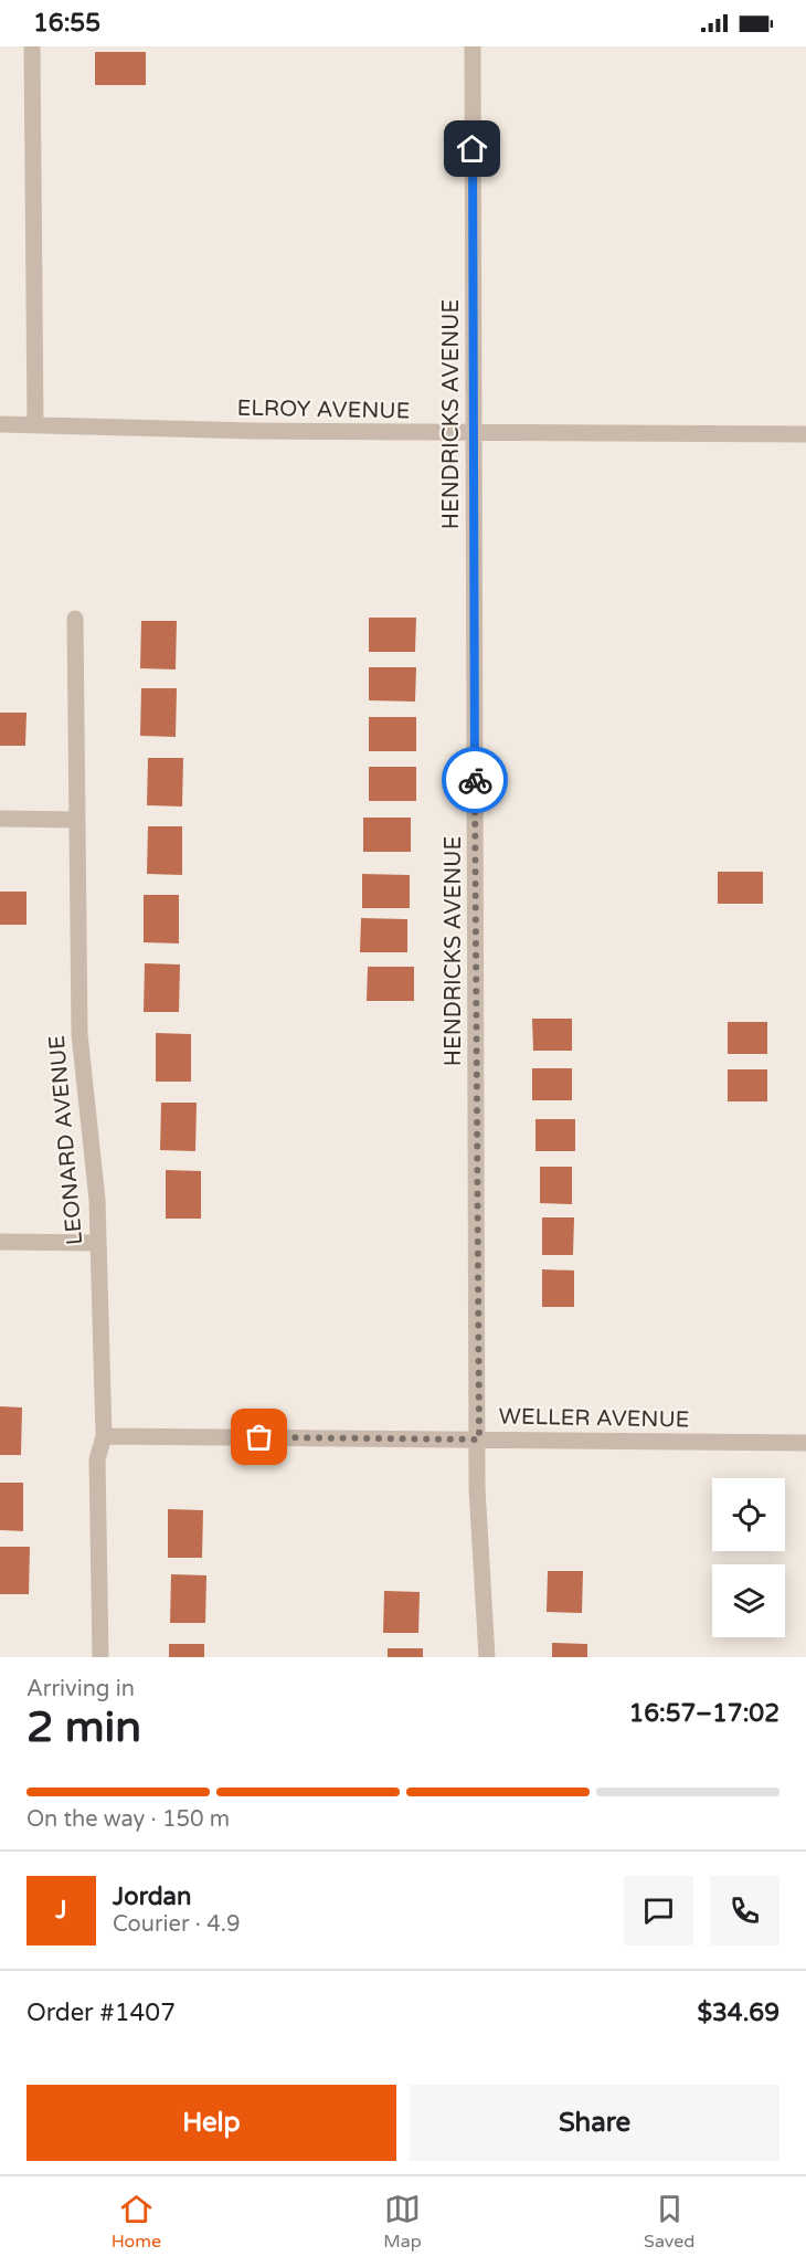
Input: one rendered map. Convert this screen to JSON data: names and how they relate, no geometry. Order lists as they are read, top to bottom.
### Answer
{
  "streets": {
    "street": [
      "ELROY AVENUE",
      "HENDRICKS AVENUE",
      "LEONARD AVENUE",
      "WELLER AVENUE"
    ]
  },
  "crossings": [
    ["ELROY AVENUE", "HENDRICKS AVENUE"],
    ["HENDRICKS AVENUE", "WELLER AVENUE"],
    ["LEONARD AVENUE", "WELLER AVENUE"]
  ],
  "page": {
    "status": "16:55",
    "heading": ["2 min", "Arriving in", "16:57–17:02"],
    "panel": [
      "Jordan",
      "Courier · 4.9",
      "Order #1407",
      "$34.69"
    ],
    "bar": "On the way · 150 m",
    "round": "J",
    "buttons": ["Help", "Share"],
    "tabs": ["Home", "Map", "Saved"]
  }
}
